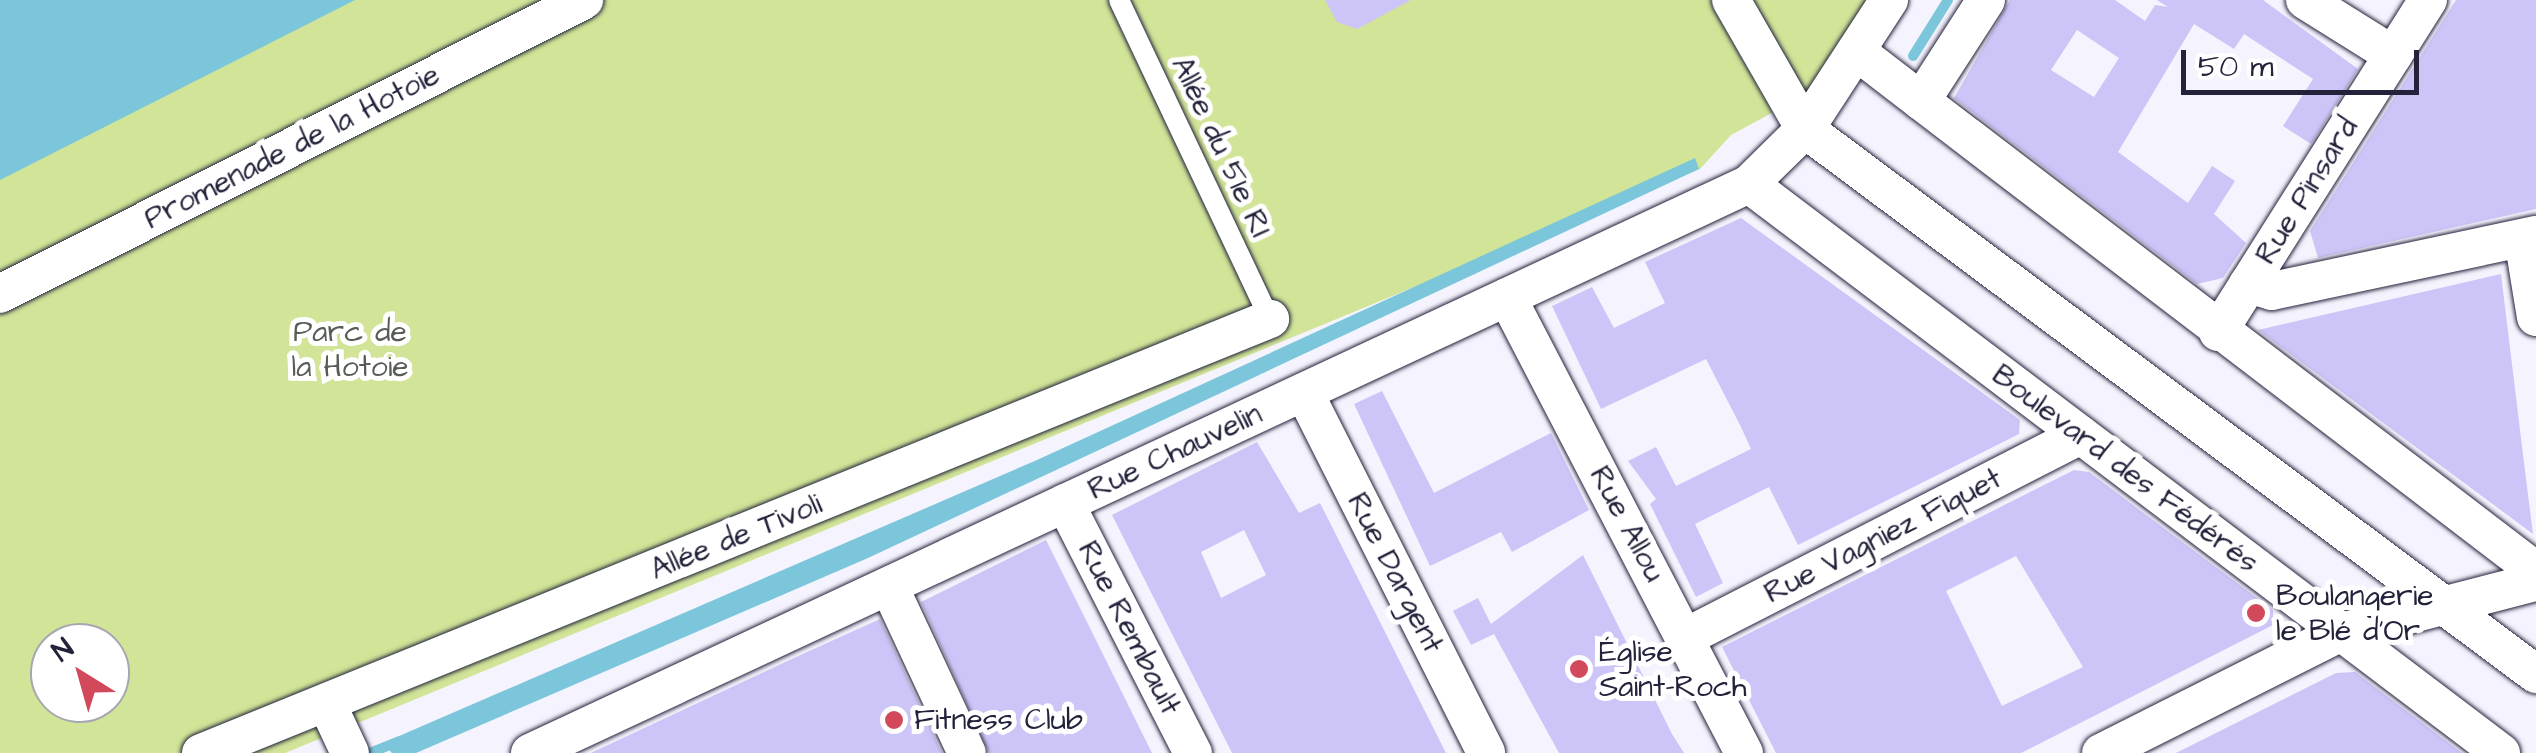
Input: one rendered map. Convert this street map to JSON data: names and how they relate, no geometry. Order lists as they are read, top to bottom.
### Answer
{
  "streets": {
    "street": [
      "Promenade de la Hotoie",
      "Rue Pinsard",
      "Rue Chauvelin",
      "Boulevard des Fédérés",
      "Rue Allou",
      "Rue Vagniez Fiquet",
      "Allée de Tivoli",
      "Rue Dargent",
      "Rue Rembault"
    ],
    "lane": ["Allée du 51e RI"]
  },
  "crossings": [
    ["Allée du 51e RI", "Allée de Tivoli"],
    ["Rue Chauvelin", "Boulevard des Fédérés"],
    ["Rue Chauvelin", "Rue Allou"],
    ["Rue Chauvelin", "Rue Dargent"],
    ["Rue Chauvelin", "Rue Rembault"],
    ["Boulevard des Fédérés", "Rue Vagniez Fiquet"],
    ["Rue Allou", "Rue Vagniez Fiquet"]
  ],
  "parks": ["Parc de la Hotoie"],
  "places": ["Boulangerie le Blé d'Or", "Église Saint-Roch", "Fitness Club"],
  "scale_bar": "50 m",
  "north": "top left"
}
